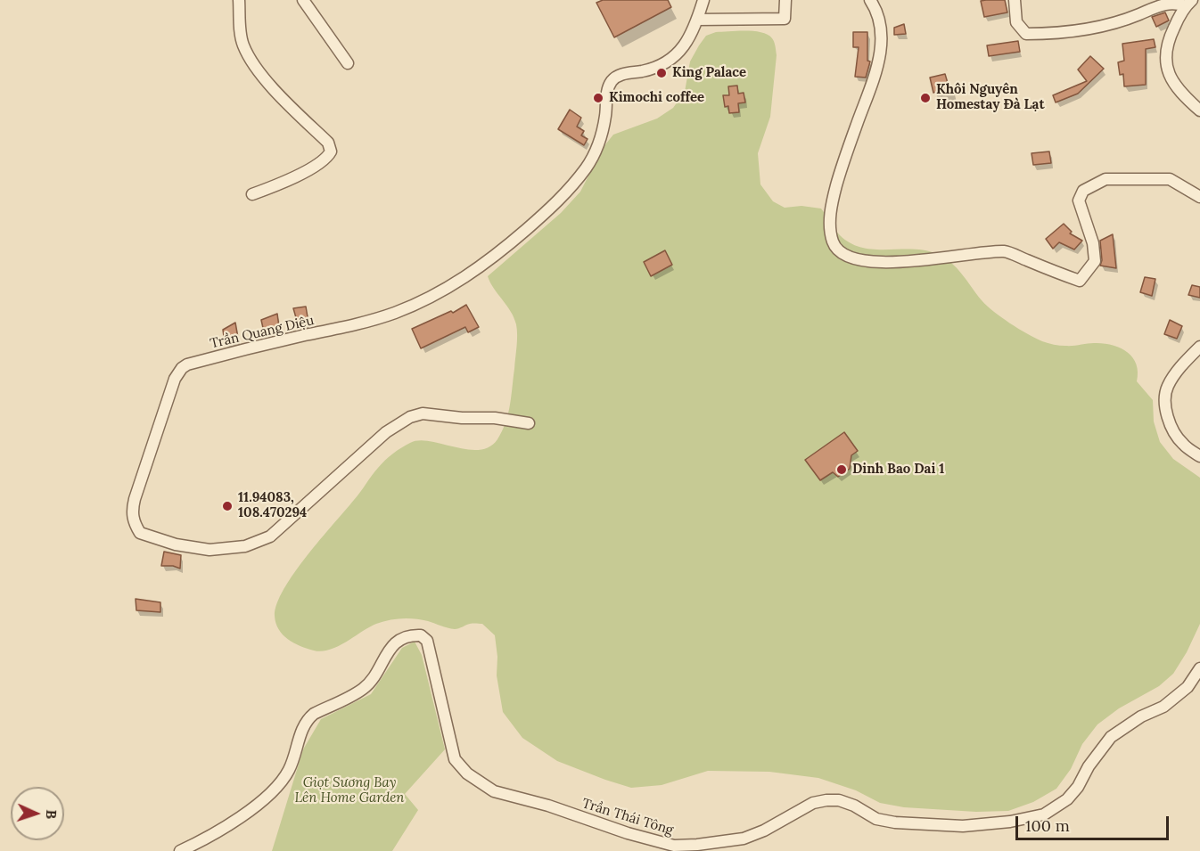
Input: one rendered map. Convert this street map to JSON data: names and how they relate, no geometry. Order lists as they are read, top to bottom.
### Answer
{
  "streets": {
    "street": ["Trần Quang Diệu", "Trần Thái Tông"]
  },
  "parks": ["Giọt Sương Bay Lên Home Garden"],
  "places": [
    "King Palace",
    "Kimochi coffee",
    "Khôi Nguyên Homestay Đà Lạt",
    "Dinh Bao Dai 1",
    "11.94083, 108.470294"
  ],
  "scale_bar": "100 m",
  "north": "right"
}
